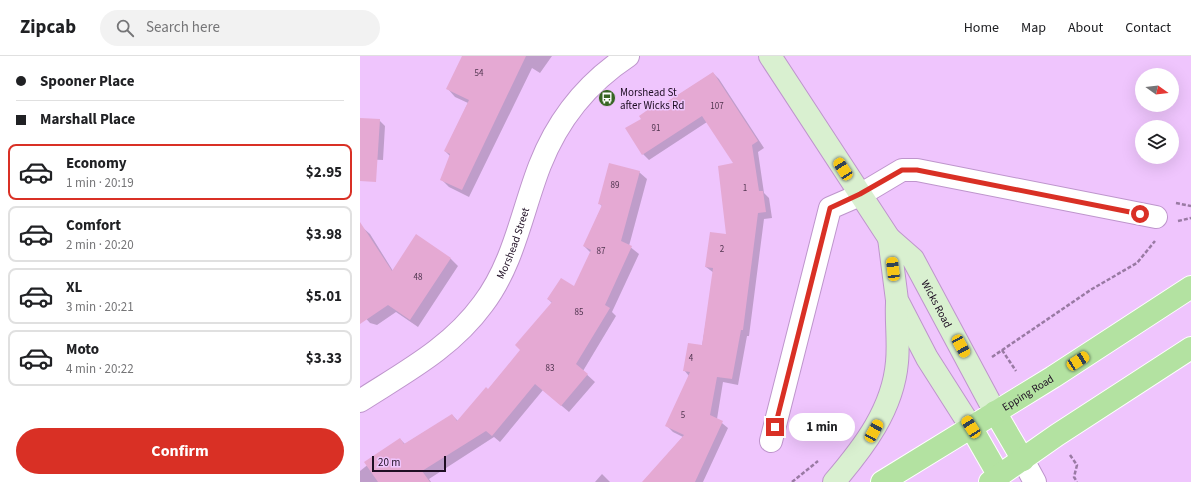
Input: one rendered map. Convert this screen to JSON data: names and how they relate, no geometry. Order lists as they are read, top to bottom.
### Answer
{
  "streets": {
    "main road": ["Wicks Road", "Epping Road"],
    "street": ["Morshead Street"]
  },
  "crossings": [
    ["Wicks Road", "Epping Road"]
  ],
  "places": {
    "bus stop": ["Morshead St after Wicks Rd"]
  },
  "house_numbers": [
    "54",
    "107",
    "91",
    "89",
    "1",
    "2",
    "87",
    "48",
    "85",
    "4",
    "83",
    "5"
  ],
  "scale_bar": "20 m",
  "north": "right",
  "page": {
    "header": "Zipcab",
    "search": "Search here",
    "nav": [
      "Home",
      "Map",
      "About",
      "Contact"
    ],
    "banner": ["Spooner Place", "Marshall Place"],
    "list": [
      {
        "name": "Economy",
        "note": "1 min · 20:19",
        "value": "$2.95"
      },
      {
        "name": "Comfort",
        "note": "2 min · 20:20",
        "value": "$3.98"
      },
      {
        "name": "XL",
        "note": "3 min · 20:21",
        "value": "$5.01"
      },
      {
        "name": "Moto",
        "note": "4 min · 20:22",
        "value": "$3.33"
      }
    ],
    "bubble": "1 min",
    "buttons": "Confirm",
    "scale": "20 m"
  }
}
